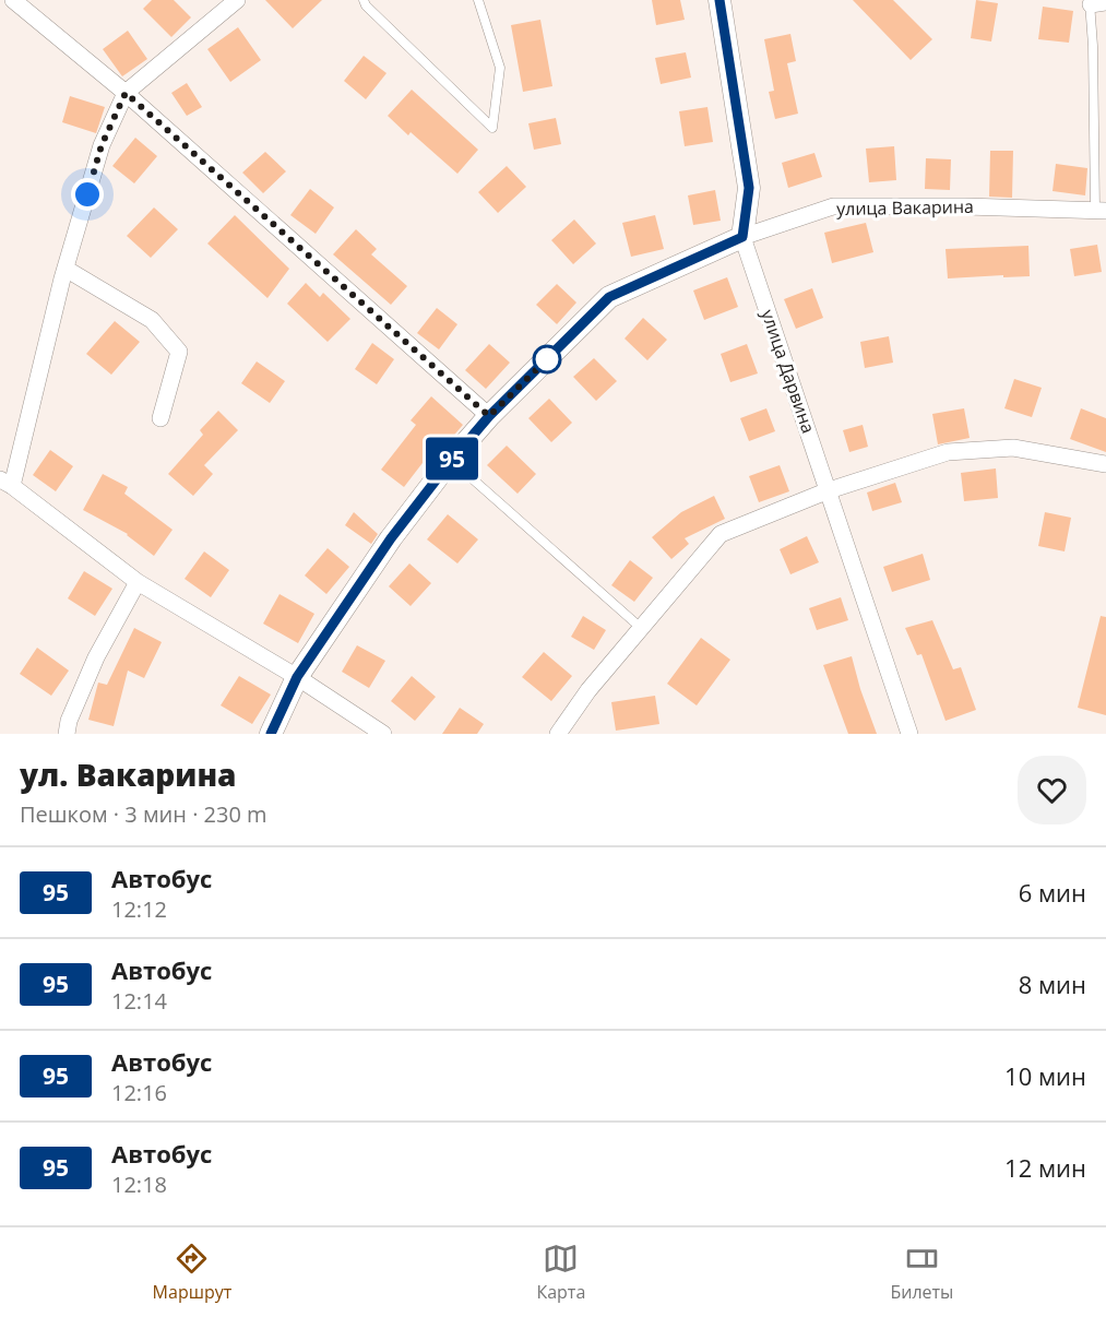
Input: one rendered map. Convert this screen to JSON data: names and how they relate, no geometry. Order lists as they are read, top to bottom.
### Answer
{
  "streets": {
    "street": ["улица Вакарина", "улица Дарвина"]
  },
  "crossings": [
    ["улица Вакарина", "улица Дарвина"]
  ],
  "lines": ["bus line 95"],
  "page": {
    "on_map": "95",
    "heading": ["ул. Вакарина", "Пешком · 3 мин · 230 m"],
    "list": [
      {
        "mark": "95",
        "name": "Автобус",
        "note": "12:12",
        "value": "6 мин"
      },
      {
        "mark": "95",
        "name": "Автобус",
        "note": "12:14",
        "value": "8 мин"
      },
      {
        "mark": "95",
        "name": "Автобус",
        "note": "12:16",
        "value": "10 мин"
      },
      {
        "mark": "95",
        "name": "Автобус",
        "note": "12:18",
        "value": "12 мин"
      }
    ],
    "tabs": ["Маршрут", "Карта", "Билеты"]
  }
}
